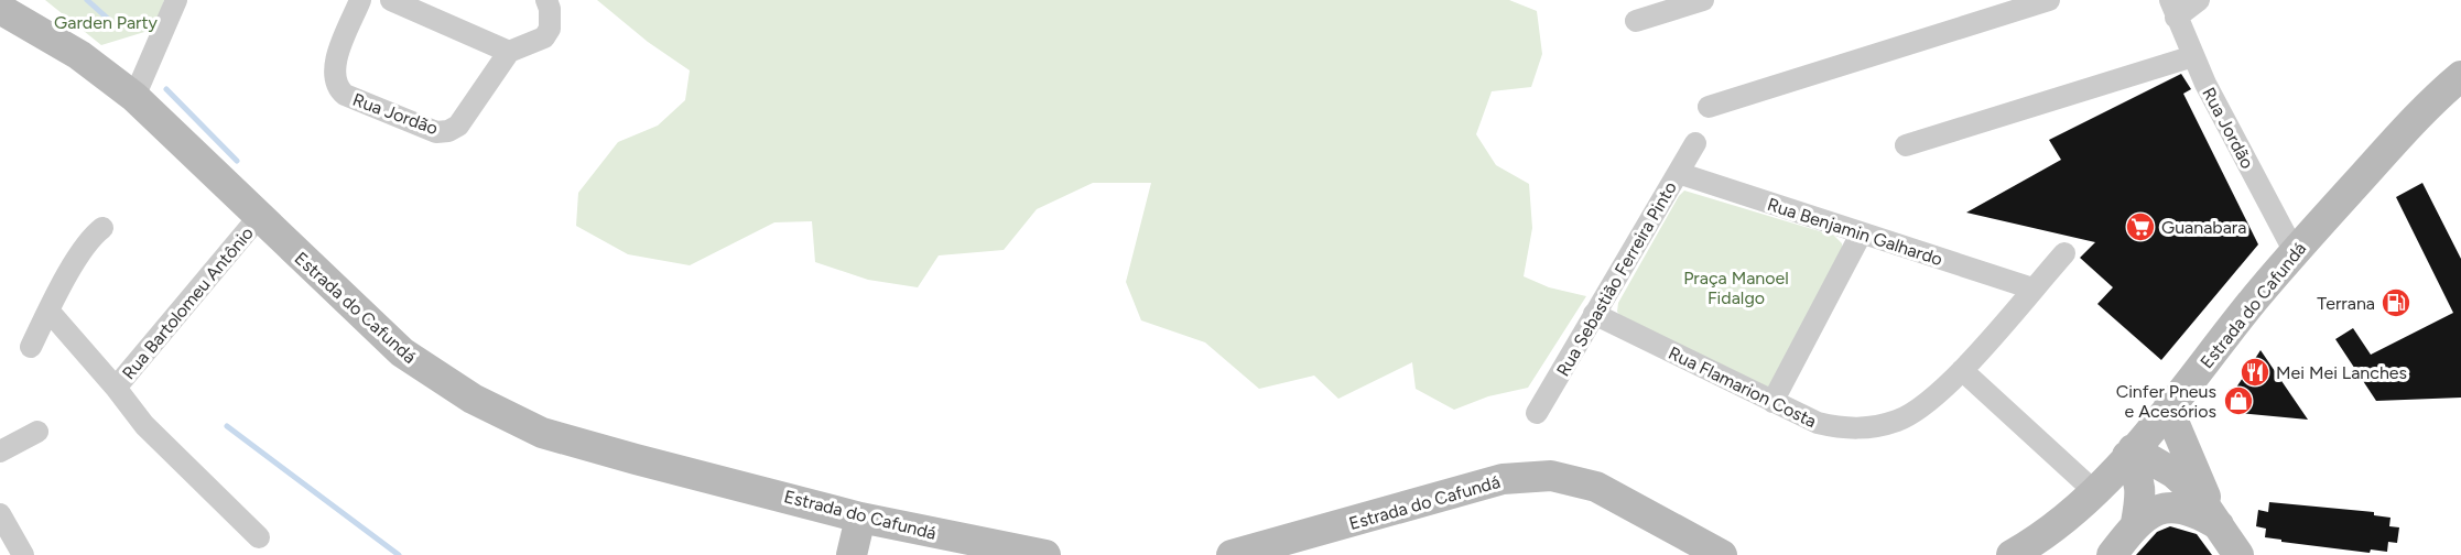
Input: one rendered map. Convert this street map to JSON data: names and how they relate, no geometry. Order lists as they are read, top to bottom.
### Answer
{
  "streets": {
    "main road": ["Estrada do Cafundá"],
    "street": [
      "Rua Jordão",
      "Rua Benjamin Galhardo",
      "Rua Sebastião Ferreira Pinto",
      "Rua Bartolomeu Antônio",
      "Rua Flamarion Costa"
    ]
  },
  "crossings": [
    ["Rua Jordão", "Estrada do Cafundá"],
    ["Rua Benjamin Galhardo", "Rua Sebastião Ferreira Pinto"],
    ["Rua Benjamin Galhardo", "Rua Flamarion Costa"],
    ["Rua Sebastião Ferreira Pinto", "Rua Flamarion Costa"],
    ["Rua Bartolomeu Antônio", "Estrada do Cafundá"]
  ],
  "parks": ["Garden Party", "Praça Manoel Fidalgo"],
  "places": {
    "supermarket": ["Guanabara"],
    "fuel station": ["Terrana"],
    "restaurant": ["Mei Mei Lanches"],
    "shop": ["Cinfer Pneus e Acesórios"]
  }
}
